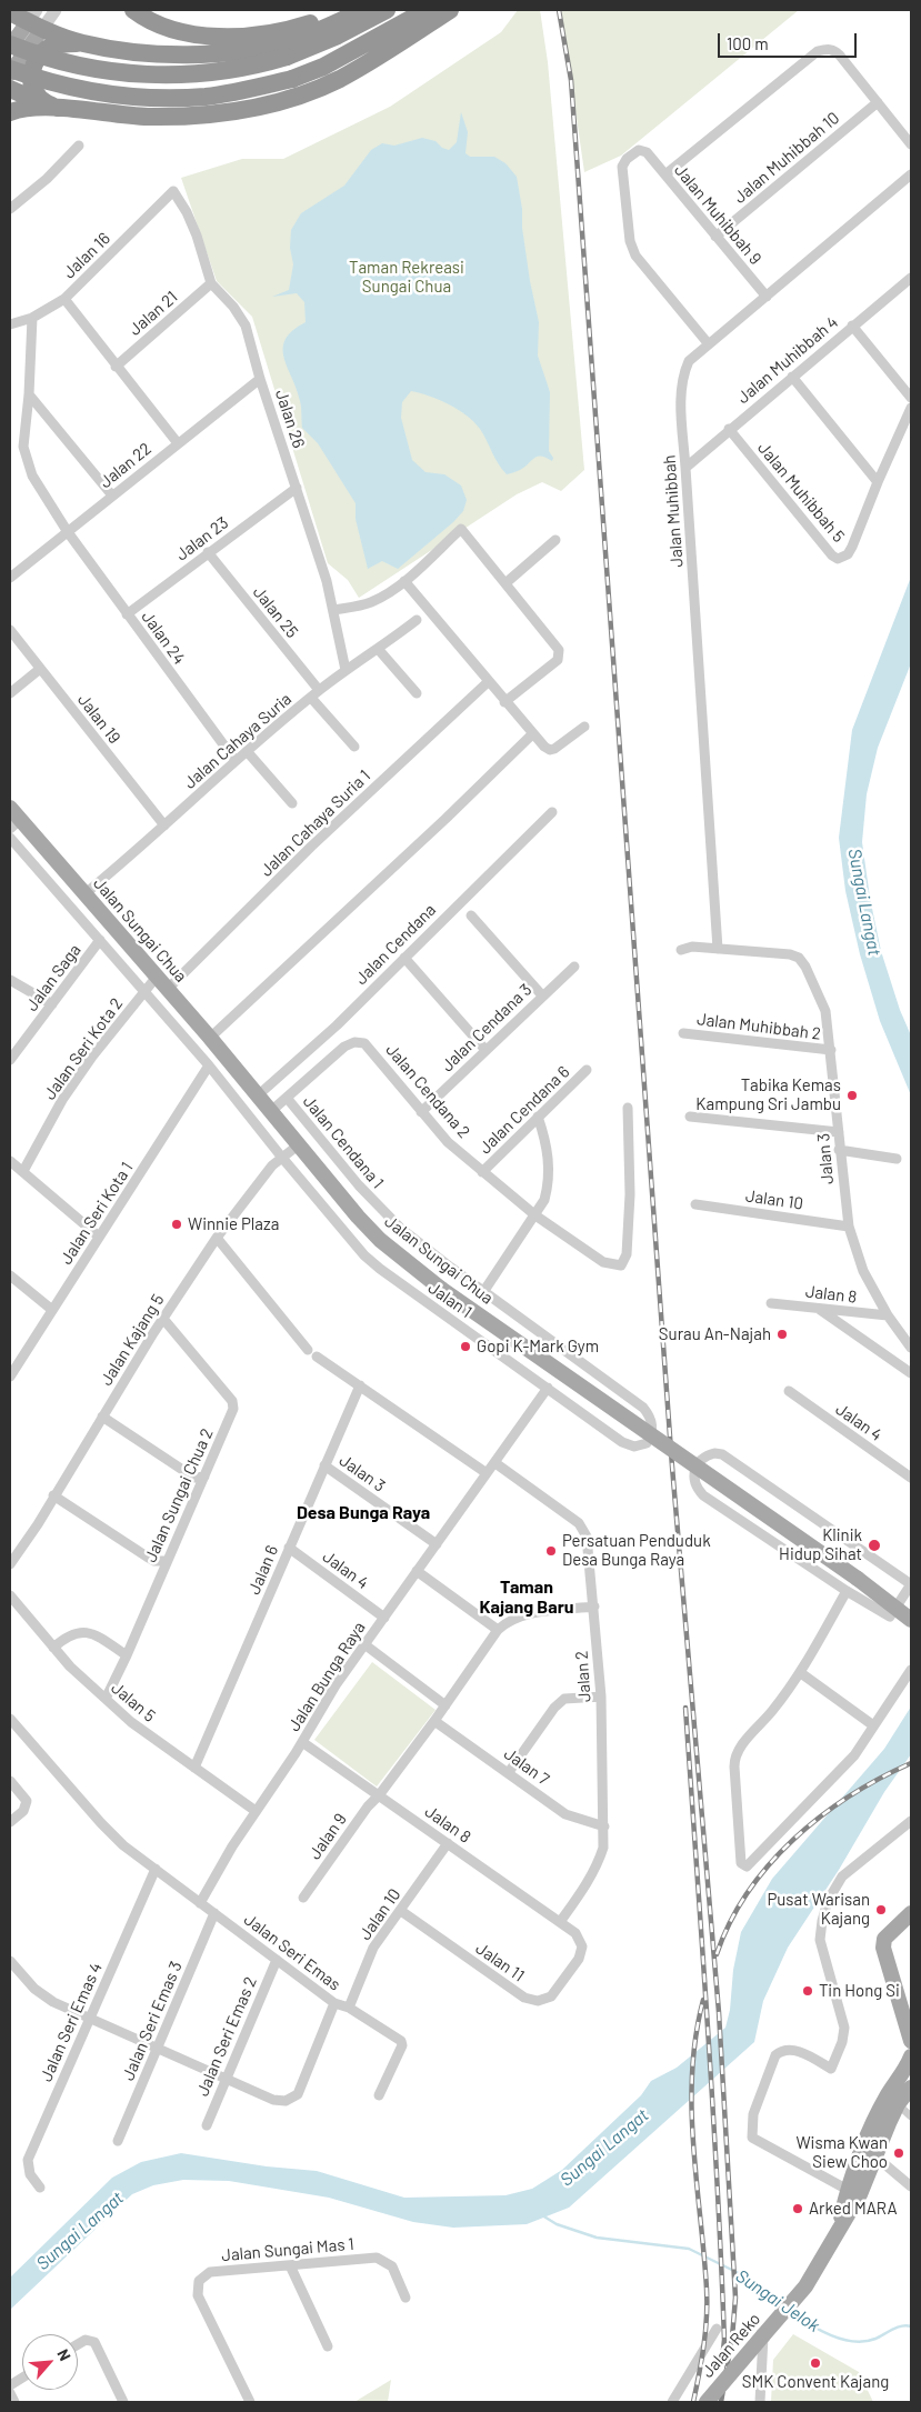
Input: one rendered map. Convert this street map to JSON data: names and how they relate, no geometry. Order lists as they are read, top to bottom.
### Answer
{
  "streets": {
    "main road": ["Jalan Sungai Chua", "Jalan Reko"],
    "street": [
      "Jalan Muhibbah 10",
      "Jalan Muhibbah 9",
      "Jalan 16",
      "Jalan 21",
      "Jalan Muhibbah 4",
      "Jalan 26",
      "Jalan 22",
      "Jalan Muhibbah 5",
      "Jalan Muhibbah",
      "Jalan 23",
      "Jalan 25",
      "Jalan 24",
      "Jalan 19",
      "Jalan Cahaya Suria",
      "Jalan Cahaya Suria 1",
      "Jalan Cendana",
      "Jalan Saga",
      "Jalan Muhibbah 2",
      "Jalan Cendana 3",
      "Jalan Seri Kota 2",
      "Jalan Cendana 2",
      "Jalan Cendana 6",
      "Jalan Cendana 1",
      "Jalan 3",
      "Jalan 10",
      "Jalan Seri Kota 1",
      "Jalan 8",
      "Jalan 1",
      "Jalan Kajang 5",
      "Jalan 4",
      "Jalan Sungai Chua 2",
      "Jalan 6",
      "Jalan Bunga Raya",
      "Jalan 2",
      "Jalan 5",
      "Jalan 7",
      "Jalan 9",
      "Jalan Seri Emas",
      "Jalan 11",
      "Jalan Seri Emas 3",
      "Jalan Seri Emas 4",
      "Jalan Seri Emas 2",
      "Jalan Sungai Mas 1"
    ]
  },
  "crossings": [
    ["Jalan Muhibbah 10", "Jalan Muhibbah 9"],
    ["Jalan Muhibbah 9", "Jalan Muhibbah"],
    ["Jalan 16", "Jalan 26"],
    ["Jalan 16", "Jalan 24"],
    ["Jalan 21", "Jalan 26"],
    ["Jalan Muhibbah 4", "Jalan Muhibbah 5"],
    ["Jalan Muhibbah 4", "Jalan Muhibbah"],
    ["Jalan 26", "Jalan 22"],
    ["Jalan 26", "Jalan 23"],
    ["Jalan 26", "Jalan Cahaya Suria"],
    ["Jalan 22", "Jalan 24"],
    ["Jalan Muhibbah", "Jalan 3"],
    ["Jalan 23", "Jalan 25"],
    ["Jalan 23", "Jalan 24"],
    ["Jalan 25", "Jalan Cahaya Suria"],
    ["Jalan 24", "Jalan Cahaya Suria"],
    ["Jalan 19", "Jalan Cahaya Suria"],
    ["Jalan Cahaya Suria", "Jalan Sungai Chua"],
    ["Jalan Cahaya Suria 1", "Jalan Sungai Chua"],
    ["Jalan Sungai Chua", "Jalan Cendana"],
    ["Jalan Sungai Chua", "Jalan Seri Kota 2"],
    ["Jalan Sungai Chua", "Jalan Kajang 5"],
    ["Jalan Saga", "Jalan 1"],
    ["Jalan Muhibbah 2", "Jalan 3"],
    ["Jalan Cendana 3", "Jalan Cendana 2"],
    ["Jalan Seri Kota 2", "Jalan 1"],
    ["Jalan Cendana 2", "Jalan Cendana 6"],
    ["Jalan Cendana 2", "Jalan Cendana 1"],
    ["Jalan Cendana 1", "Jalan 1"],
    ["Jalan 3", "Jalan 10"],
    ["Jalan 3", "Jalan 8"],
    ["Jalan 3", "Jalan 6"],
    ["Jalan 3", "Jalan Bunga Raya"],
    ["Jalan 10", "Jalan 8"],
    ["Jalan 10", "Jalan Seri Emas"],
    ["Jalan 10", "Jalan 11"],
    ["Jalan Seri Kota 1", "Jalan 1"],
    ["Jalan 8", "Jalan Bunga Raya"],
    ["Jalan 8", "Jalan 2"],
    ["Jalan 8", "Jalan 9"],
    ["Jalan 8", "Jalan 11"],
    ["Jalan 1", "Jalan Kajang 5"],
    ["Jalan 1", "Jalan Bunga Raya"],
    ["Jalan Kajang 5", "Jalan Sungai Chua 2"],
    ["Jalan 4", "Jalan 6"],
    ["Jalan 4", "Jalan Bunga Raya"],
    ["Jalan Sungai Chua 2", "Jalan 5"],
    ["Jalan 6", "Jalan 5"],
    ["Jalan Bunga Raya", "Jalan 2"],
    ["Jalan Bunga Raya", "Jalan 5"],
    ["Jalan Bunga Raya", "Jalan Seri Emas"],
    ["Jalan 2", "Jalan 7"],
    ["Jalan Seri Emas", "Jalan Seri Emas 3"],
    ["Jalan Seri Emas", "Jalan Seri Emas 4"],
    ["Jalan Seri Emas", "Jalan Seri Emas 2"]
  ],
  "districts": ["Desa Bunga Raya", "Taman Kajang Baru"],
  "water": ["Sungai Langat", "Sungai Jelok"],
  "parks": ["Taman Rekreasi Sungai Chua"],
  "places": [
    "Tabika Kemas Kampung Sri Jambu",
    "Winnie Plaza",
    "Surau An-Najah",
    "Gopi K-Mark Gym",
    "Klinik Hidup Sihat",
    "Persatuan Penduduk Desa Bunga Raya",
    "Pusat Warisan Kajang",
    "Tin Hong Si",
    "Wisma Kwan Siew Choo",
    "Arked MARA",
    "SMK Convent Kajang"
  ],
  "scale_bar": "100 m",
  "north": "top right"
}
